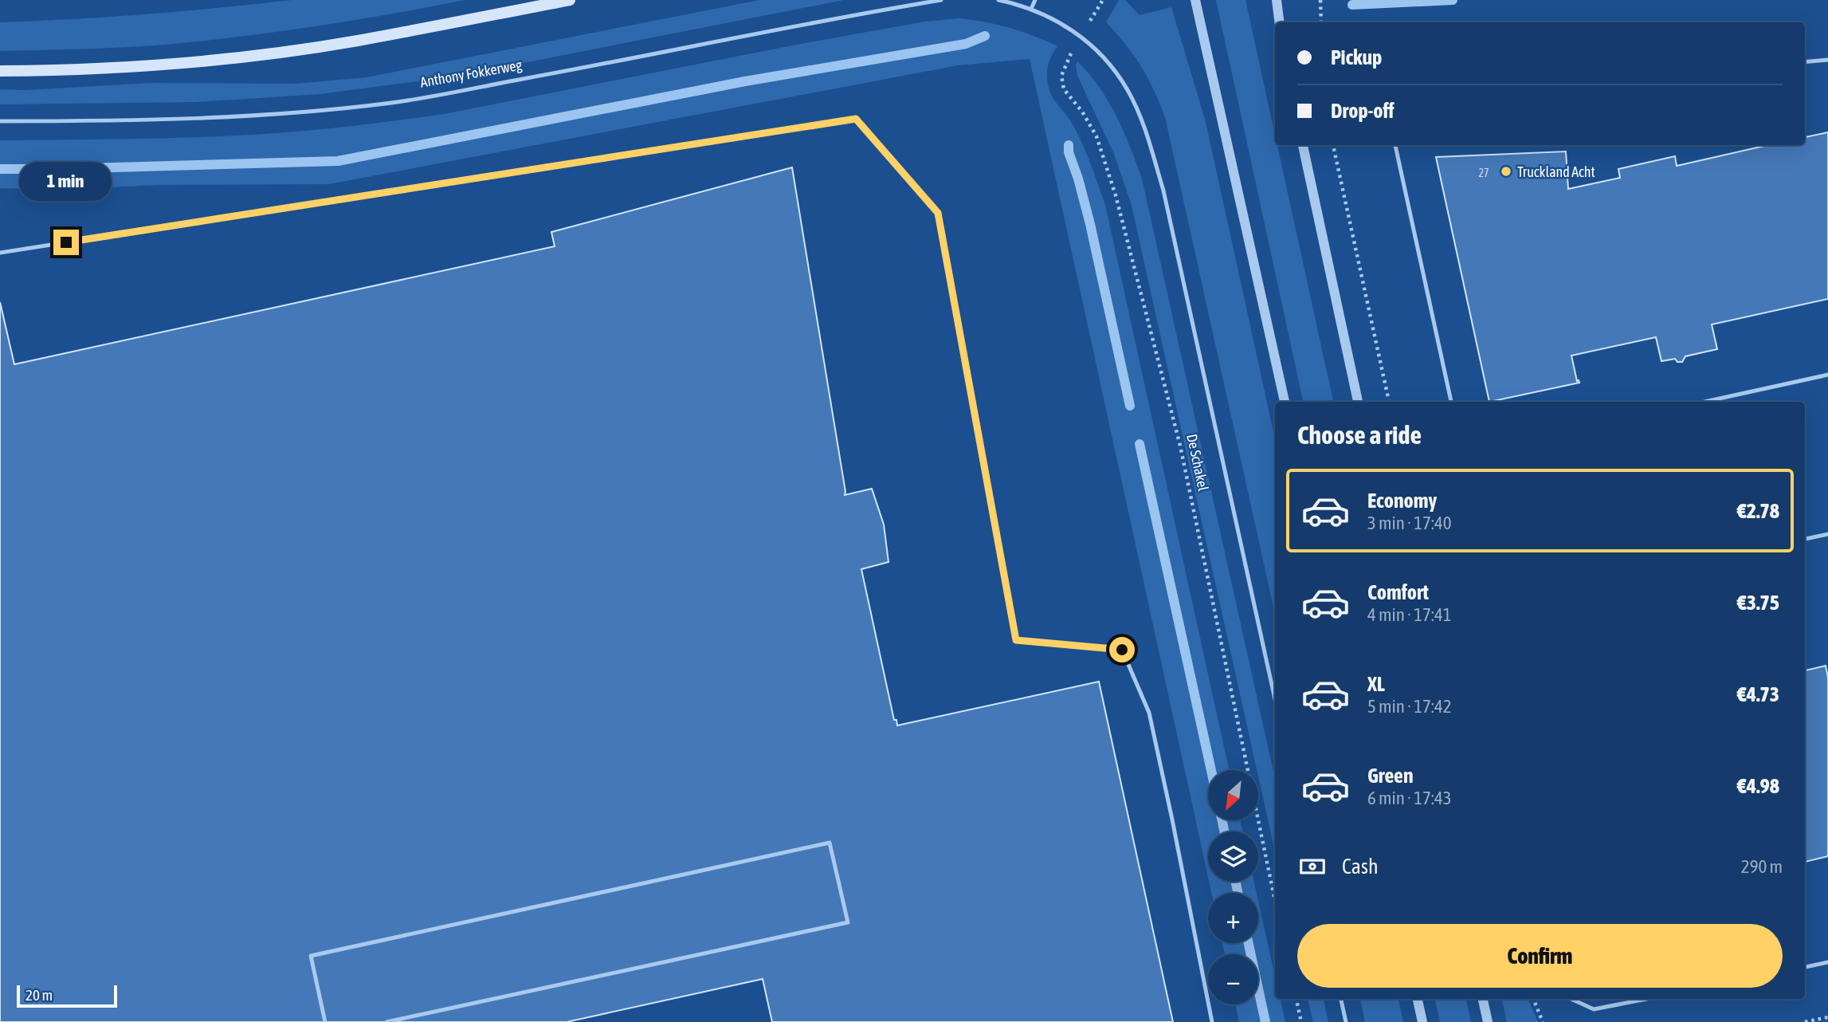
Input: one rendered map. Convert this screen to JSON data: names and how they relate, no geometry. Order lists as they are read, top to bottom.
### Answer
{
  "streets": {
    "lane": ["Anthony Fokkerweg", "De Schakel"]
  },
  "places": ["Truckland Acht"],
  "house_numbers": ["27"],
  "scale_bar": "20 m",
  "north": "bottom left",
  "page": {
    "banner": ["Pickup", "Drop-off"],
    "bubble": "1 min",
    "heading": "Choose a ride",
    "list": [
      {
        "name": "Economy",
        "note": "3 min · 17:40",
        "value": "€2.78"
      },
      {
        "name": "Comfort",
        "note": "4 min · 17:41",
        "value": "€3.75"
      },
      {
        "name": "XL",
        "note": "5 min · 17:42",
        "value": "€4.73"
      },
      {
        "name": "Green",
        "note": "6 min · 17:43",
        "value": "€4.98"
      }
    ],
    "map_buttons": ["+", "−"],
    "pay": ["Cash", "290 m"],
    "buttons": "Confirm",
    "scale": "20 m"
  }
}
